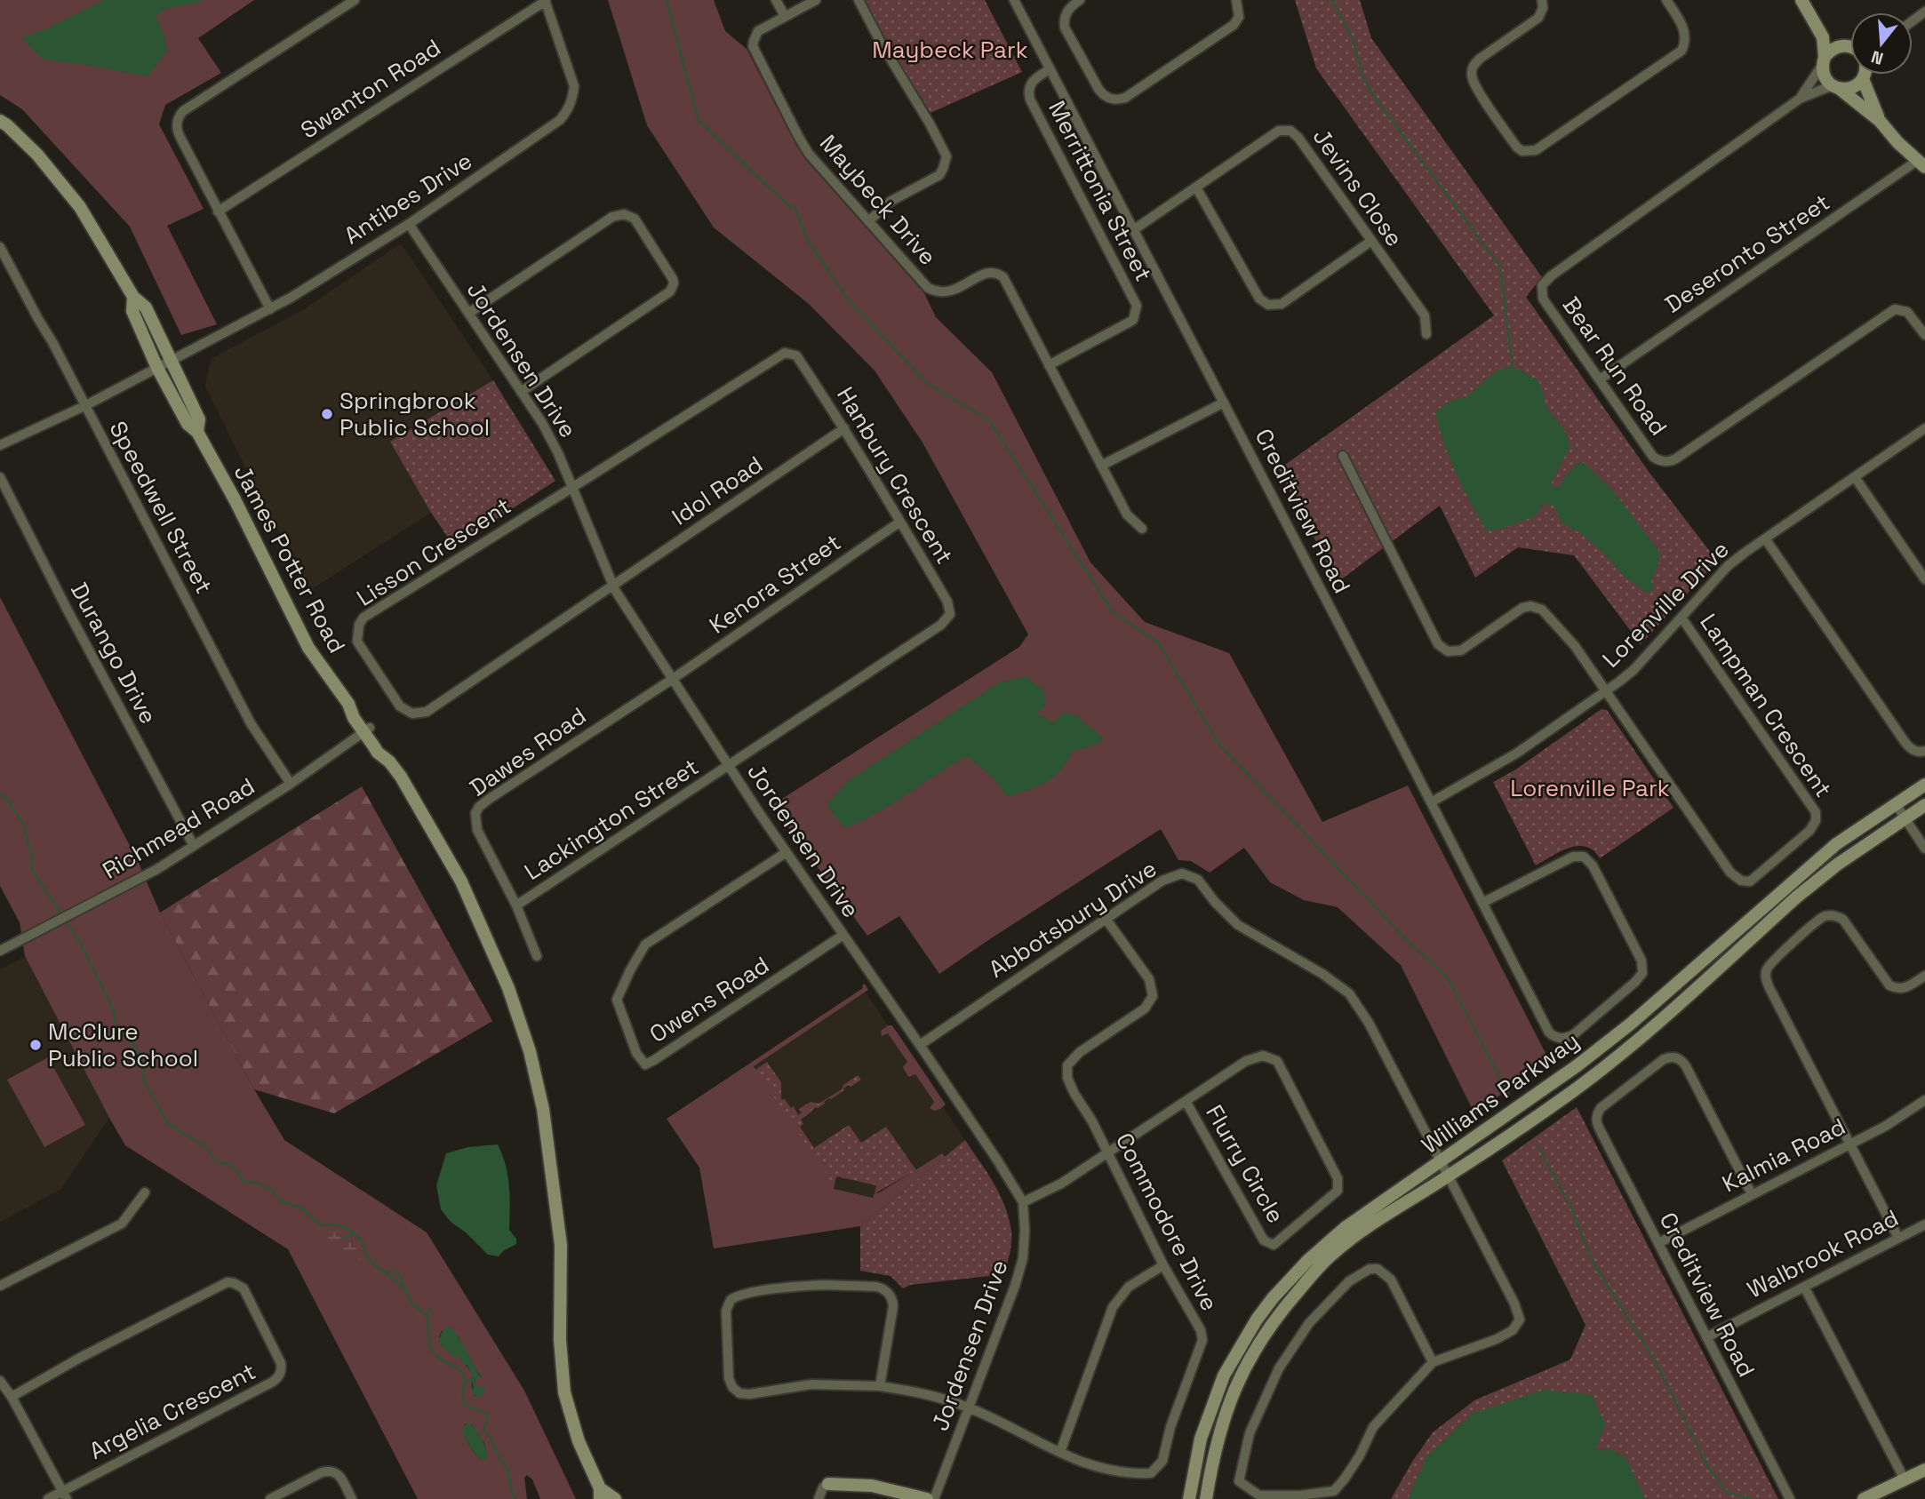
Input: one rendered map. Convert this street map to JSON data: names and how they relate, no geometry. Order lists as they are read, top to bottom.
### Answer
{
  "streets": {
    "main road": ["James Potter Road", "Williams Parkway"],
    "street": [
      "Swanton Road",
      "Jevins Close",
      "Merrittonia Street",
      "Antibes Drive",
      "Maybeck Drive",
      "Deseronto Street",
      "Jordensen Drive",
      "Bear Run Road",
      "Hanbury Crescent",
      "Idol Road",
      "Speedwell Street",
      "Creditview Road",
      "Lisson Crescent",
      "Kenora Street",
      "Lorenville Drive",
      "Durango Drive",
      "Lampman Crescent",
      "Dawes Road",
      "Lackington Street",
      "Richmead Road",
      "Abbotsbury Drive",
      "Owens Road",
      "Kalmia Road",
      "Flurry Circle",
      "Commodore Drive",
      "Walbrook Road",
      "Argelia Crescent"
    ]
  },
  "crossings": [
    ["Swanton Road", "Antibes Drive"],
    ["Jevins Close", "Creditview Road"],
    ["Merrittonia Street", "Maybeck Drive"],
    ["Merrittonia Street", "Creditview Road"],
    ["Antibes Drive", "Jordensen Drive"],
    ["Antibes Drive", "Speedwell Street"],
    ["Antibes Drive", "James Potter Road"],
    ["Deseronto Street", "Bear Run Road"],
    ["Jordensen Drive", "Hanbury Crescent"],
    ["Jordensen Drive", "Idol Road"],
    ["Jordensen Drive", "Lisson Crescent"],
    ["Jordensen Drive", "Kenora Street"],
    ["Jordensen Drive", "Dawes Road"],
    ["Jordensen Drive", "Lackington Street"],
    ["Jordensen Drive", "Abbotsbury Drive"],
    ["Jordensen Drive", "Owens Road"],
    ["Jordensen Drive", "Flurry Circle"],
    ["Jordensen Drive", "Commodore Drive"],
    ["Hanbury Crescent", "Idol Road"],
    ["Hanbury Crescent", "Lisson Crescent"],
    ["Hanbury Crescent", "Kenora Street"],
    ["Hanbury Crescent", "Lackington Street"],
    ["Idol Road", "Lisson Crescent"],
    ["Speedwell Street", "Richmead Road"],
    ["Creditview Road", "Lorenville Drive"],
    ["Creditview Road", "Kalmia Road"],
    ["Creditview Road", "Walbrook Road"],
    ["James Potter Road", "Richmead Road"],
    ["Kenora Street", "Dawes Road"],
    ["Lorenville Drive", "Lampman Crescent"],
    ["Durango Drive", "Richmead Road"],
    ["Dawes Road", "Lackington Street"],
    ["Abbotsbury Drive", "Williams Parkway"],
    ["Abbotsbury Drive", "Commodore Drive"],
    ["Flurry Circle", "Commodore Drive"]
  ],
  "parks": ["Maybeck Park", "Lorenville Park"],
  "places": ["Springbrook Public School", "McClure Public School"],
  "north": "bottom"
}
